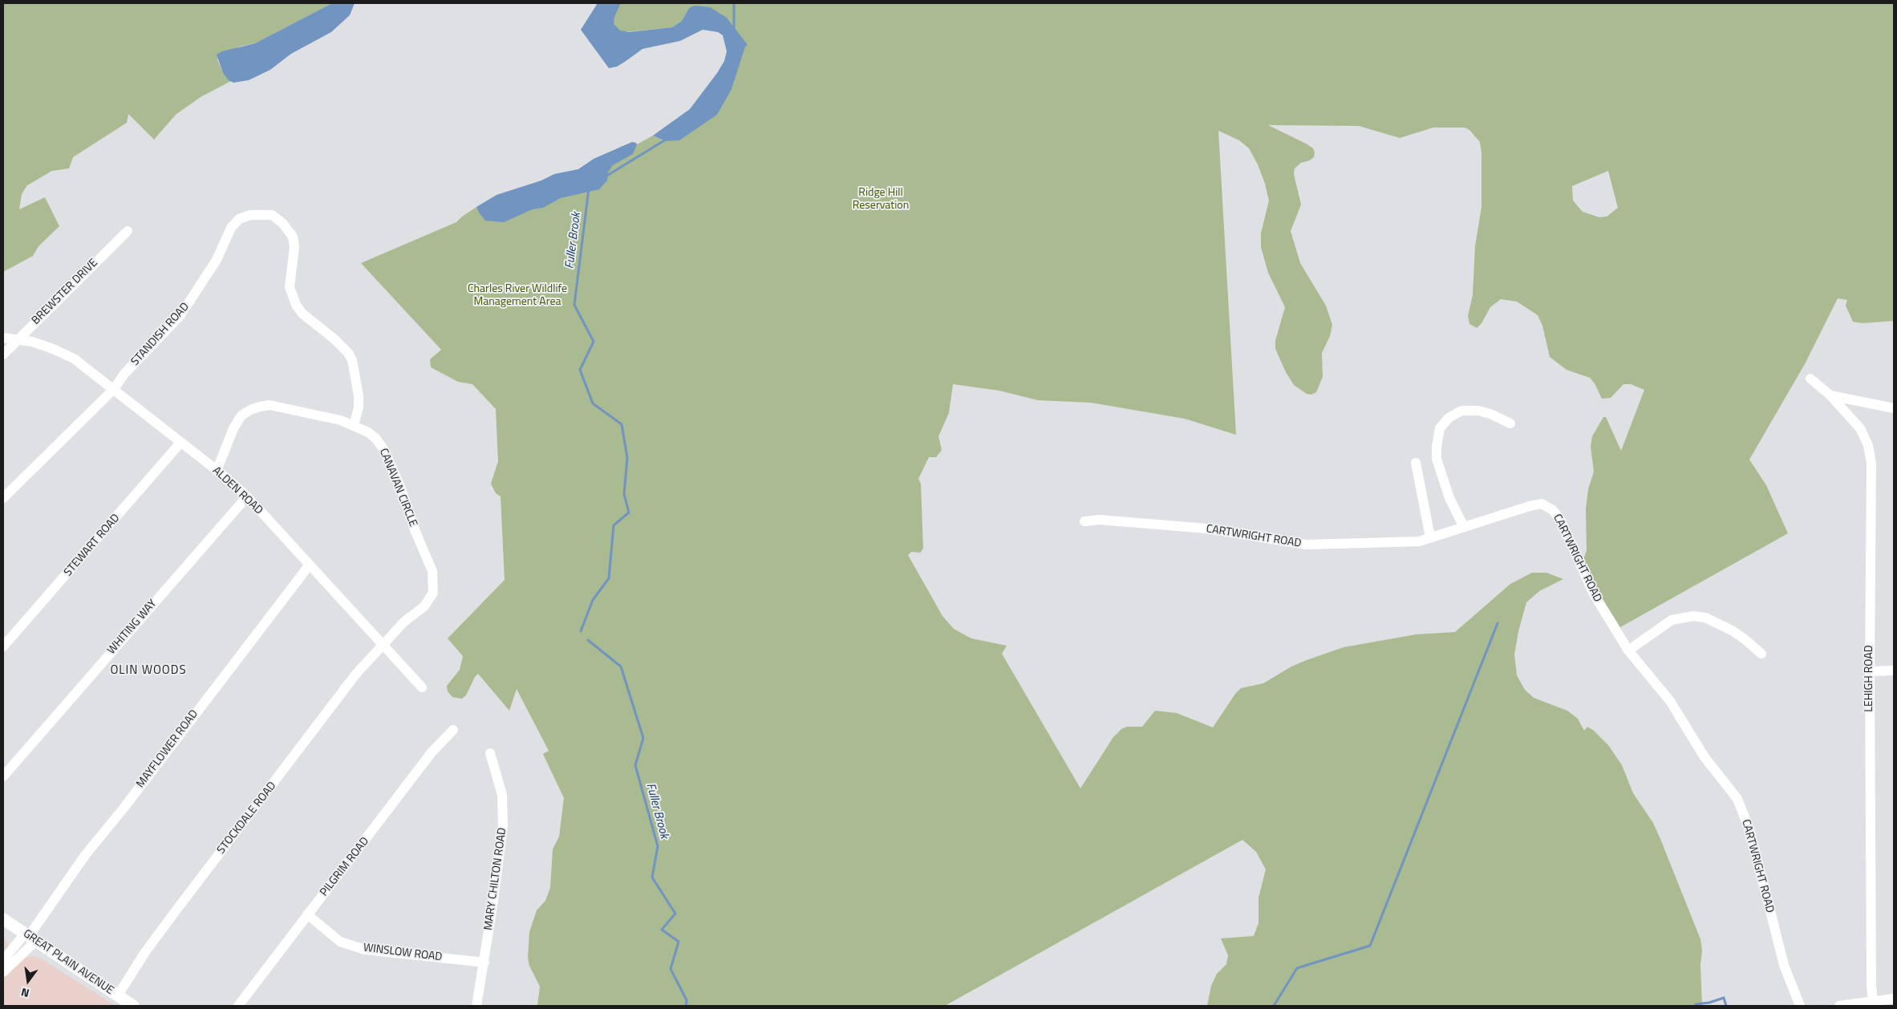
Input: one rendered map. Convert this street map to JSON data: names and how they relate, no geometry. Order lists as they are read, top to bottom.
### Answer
{
  "streets": {
    "main road": ["GREAT PLAIN AVENUE"],
    "street": [
      "BREWSTER DRIVE",
      "STANDISH ROAD",
      "CANAVAN CIRCLE",
      "ALDEN ROAD",
      "CARTWRIGHT ROAD",
      "STEWART ROAD",
      "WHITING WAY",
      "LEHIGH ROAD",
      "MAYFLOWER ROAD",
      "STOCKDALE ROAD",
      "PILGRIM ROAD",
      "MARY CHILTON ROAD",
      "WINSLOW ROAD"
    ]
  },
  "crossings": [
    ["BREWSTER DRIVE", "ALDEN ROAD"],
    ["STANDISH ROAD", "CANAVAN CIRCLE"],
    ["STANDISH ROAD", "ALDEN ROAD"],
    ["CANAVAN CIRCLE", "ALDEN ROAD"],
    ["CANAVAN CIRCLE", "STOCKDALE ROAD"],
    ["ALDEN ROAD", "STEWART ROAD"],
    ["ALDEN ROAD", "WHITING WAY"],
    ["ALDEN ROAD", "MAYFLOWER ROAD"],
    ["ALDEN ROAD", "STOCKDALE ROAD"],
    ["MAYFLOWER ROAD", "GREAT PLAIN AVENUE"],
    ["STOCKDALE ROAD", "GREAT PLAIN AVENUE"],
    ["PILGRIM ROAD", "WINSLOW ROAD"],
    ["MARY CHILTON ROAD", "WINSLOW ROAD"]
  ],
  "districts": ["OLIN WOODS"],
  "water": ["Fuller Brook"],
  "parks": ["Ridge Hill Reservation", "Charles River Wildlife Management Area"],
  "north": "bottom"
}
